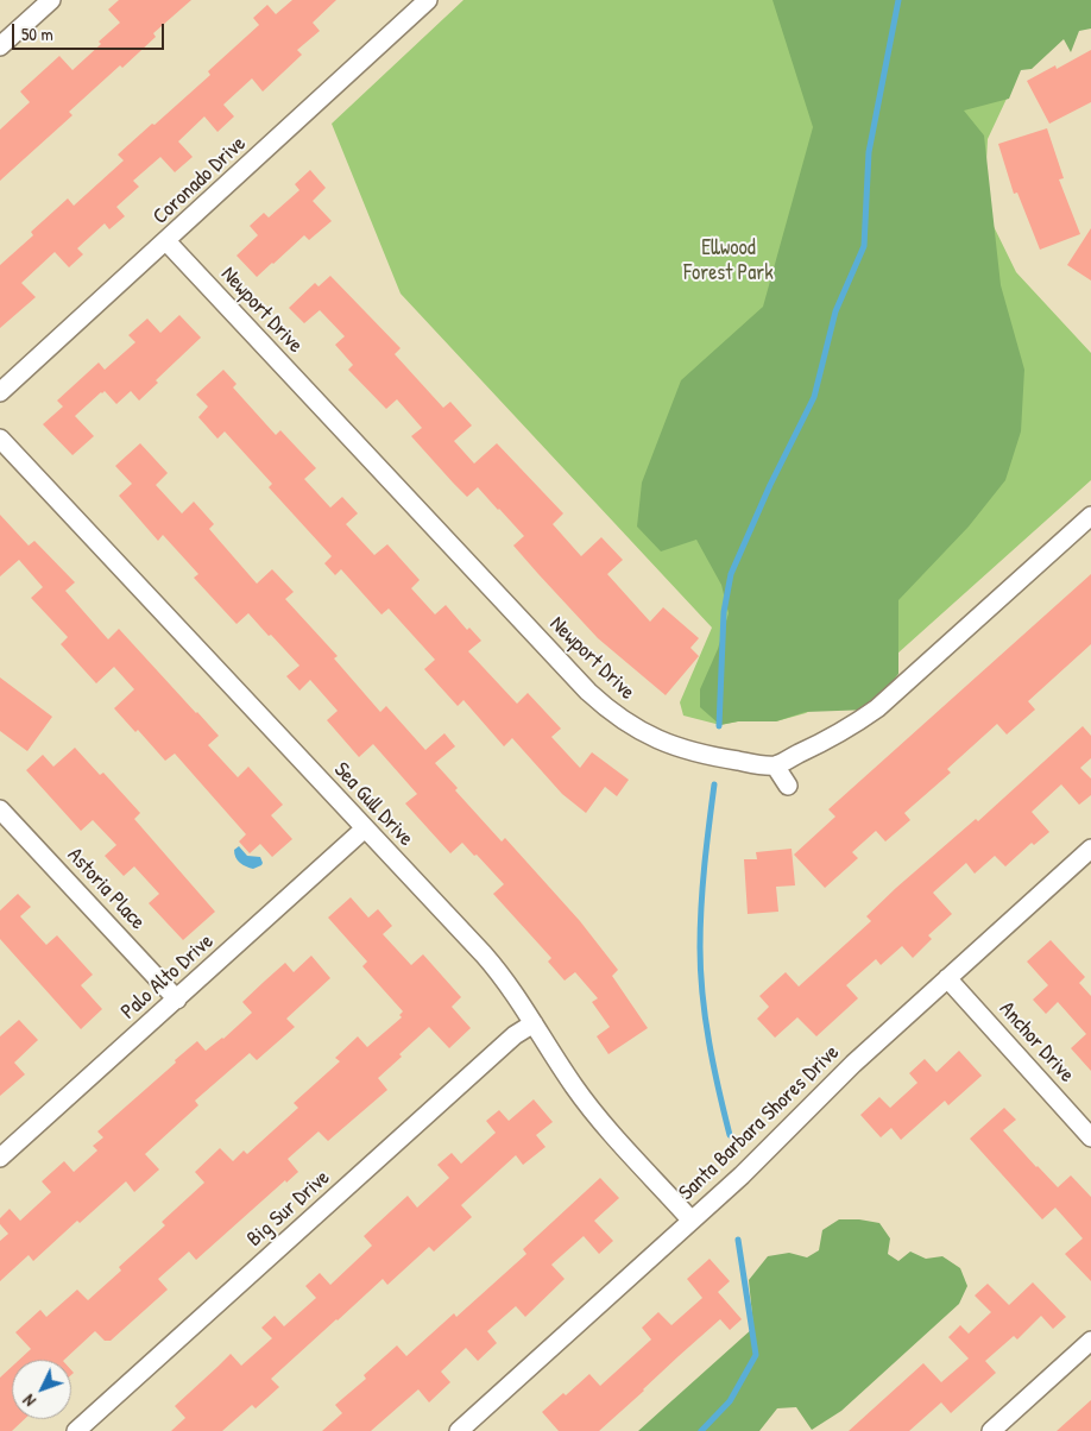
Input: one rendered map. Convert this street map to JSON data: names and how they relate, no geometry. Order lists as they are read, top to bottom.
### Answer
{
  "streets": {
    "street": [
      "Coronado Drive",
      "Newport Drive",
      "Sea Gull Drive",
      "Astoria Place",
      "Palo Alto Drive",
      "Anchor Drive",
      "Santa Barbara Shores Drive",
      "Big Sur Drive"
    ]
  },
  "crossings": [
    ["Coronado Drive", "Newport Drive"],
    ["Sea Gull Drive", "Palo Alto Drive"],
    ["Sea Gull Drive", "Santa Barbara Shores Drive"],
    ["Sea Gull Drive", "Big Sur Drive"],
    ["Astoria Place", "Palo Alto Drive"],
    ["Anchor Drive", "Santa Barbara Shores Drive"]
  ],
  "parks": ["Ellwood Forest Park"],
  "scale_bar": "50 m",
  "north": "bottom left"
}
